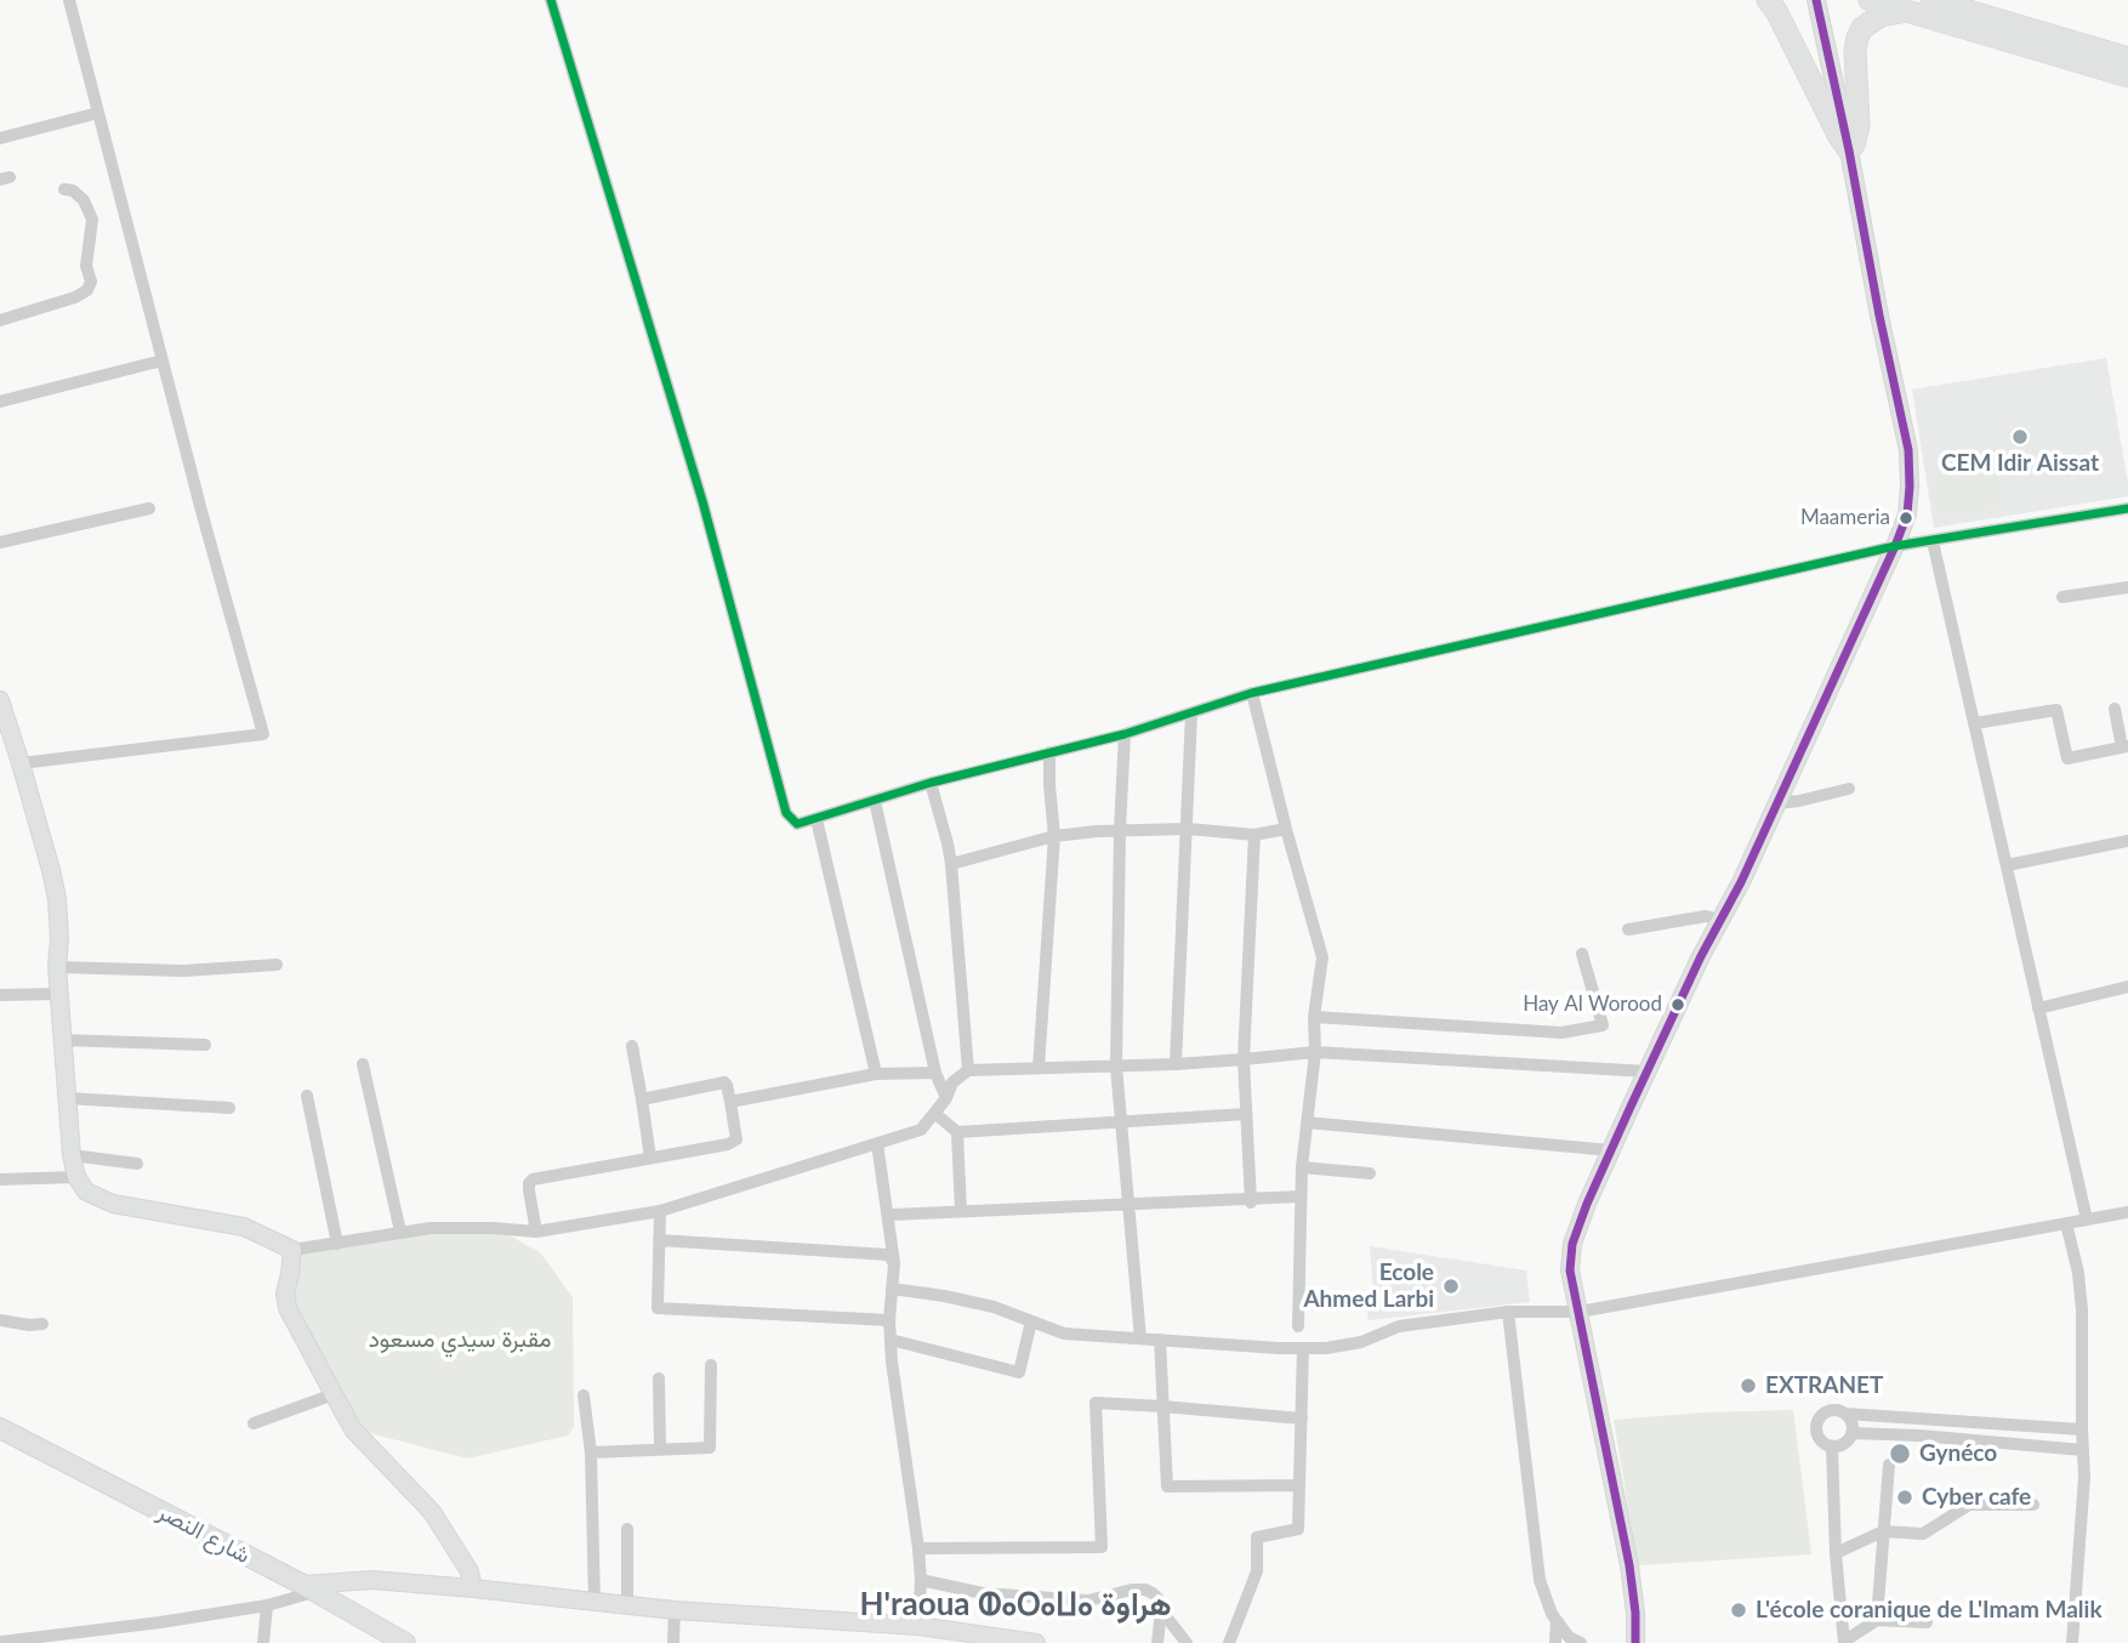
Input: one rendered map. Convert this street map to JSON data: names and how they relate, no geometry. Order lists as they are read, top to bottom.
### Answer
{
  "streets": {
    "main road": ["شارع النصر"]
  },
  "districts": ["H'raoua ⵀⴰⵔⴰⵡⴰ هراوة"],
  "parks": ["مقبرة سيدي مسعود"],
  "places": [
    "CEM Idir Aissat",
    "Maameria",
    "Hay Al Worood",
    "Ecole Ahmed Larbi",
    "EXTRANET",
    "Gynéco",
    "Cyber cafe",
    "L'école coranique de L'Imam Malik"
  ]
}
